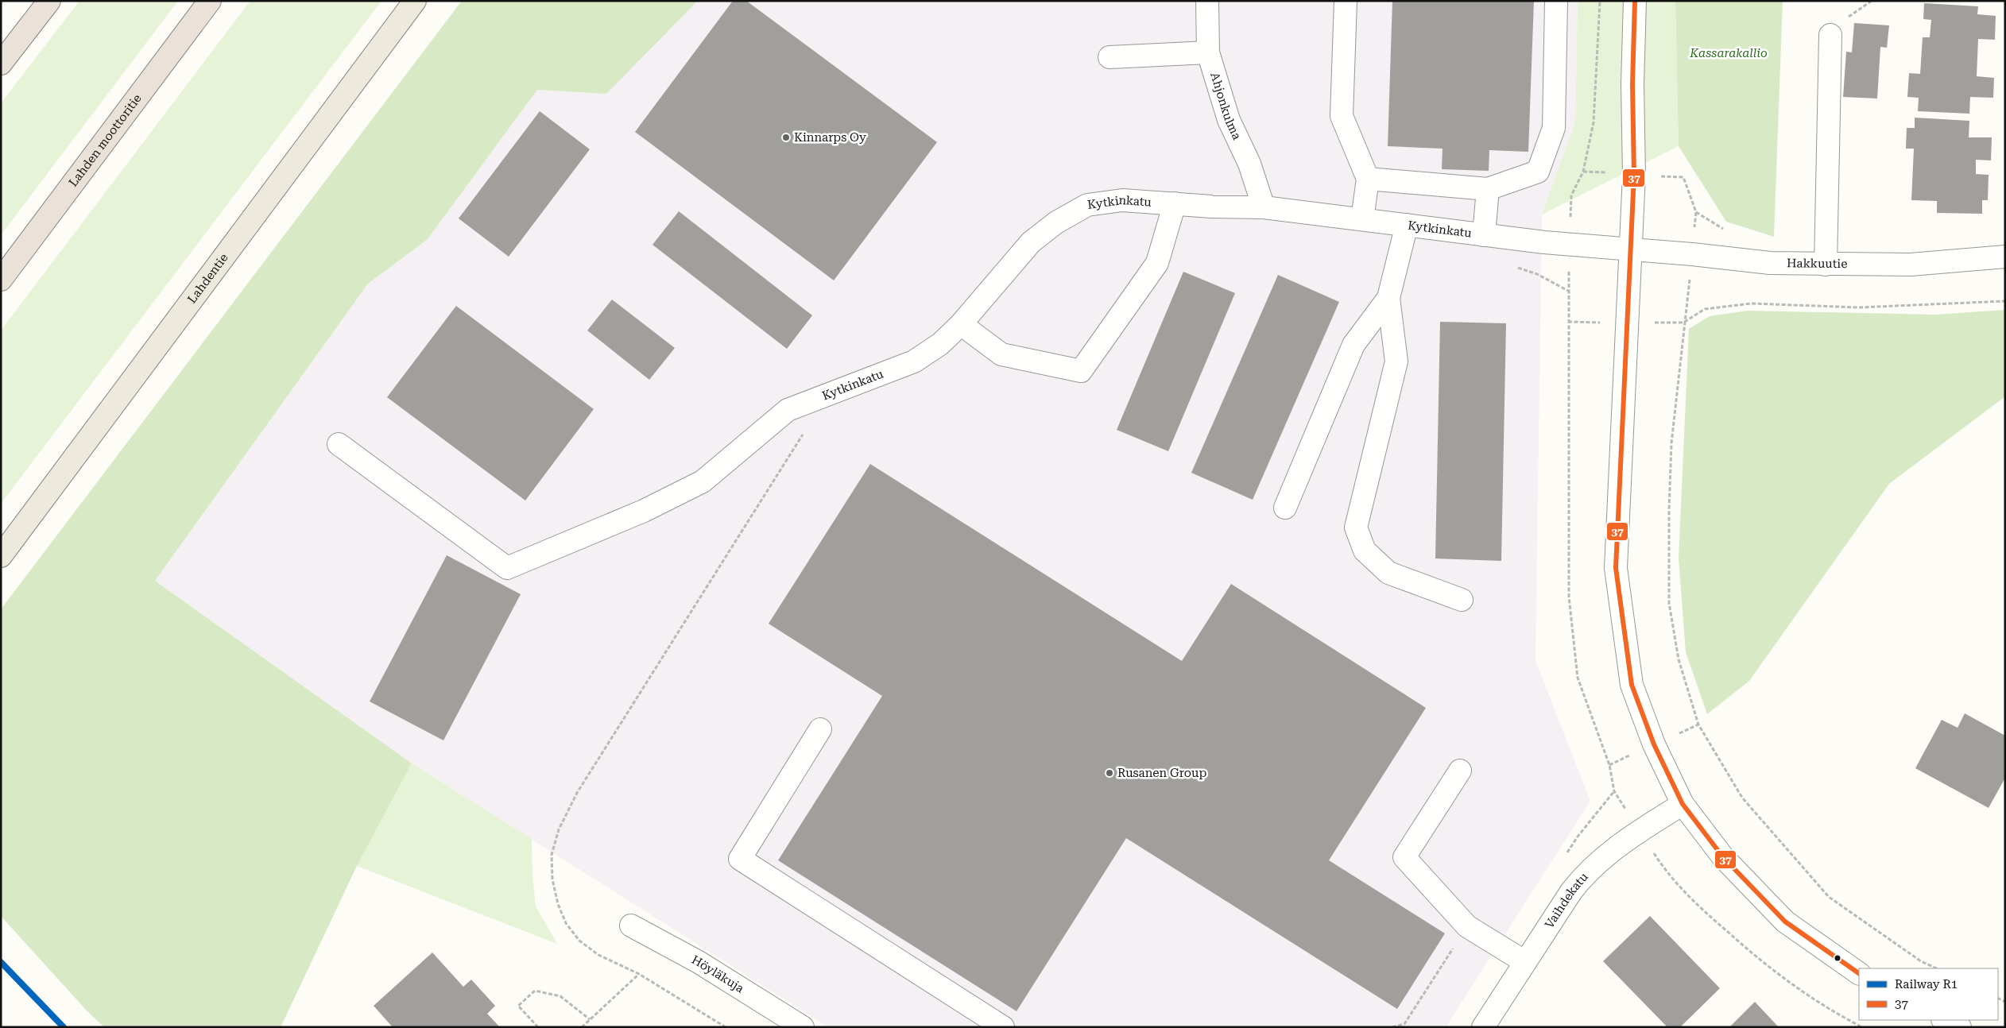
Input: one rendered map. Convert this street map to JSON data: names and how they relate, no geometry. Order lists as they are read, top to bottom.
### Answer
{
  "streets": {
    "highway": ["Lahden moottoritie"],
    "main road": ["Lahdentie"],
    "street": [
      "Ahjonkulma",
      "Kytkinkatu",
      "Hakkuutie",
      "Vaihdekatu",
      "Höyläkuja"
    ]
  },
  "crossings": [
    ["Ahjonkulma", "Kytkinkatu"],
    ["Kytkinkatu", "Hakkuutie"]
  ],
  "parks": ["Kassarakallio"],
  "places": ["Kinnarps Oy", "Rusanen Group"],
  "lines": ["transit line 37", "rail line R1"],
  "legend": ["Railway R1", "37"]
}
